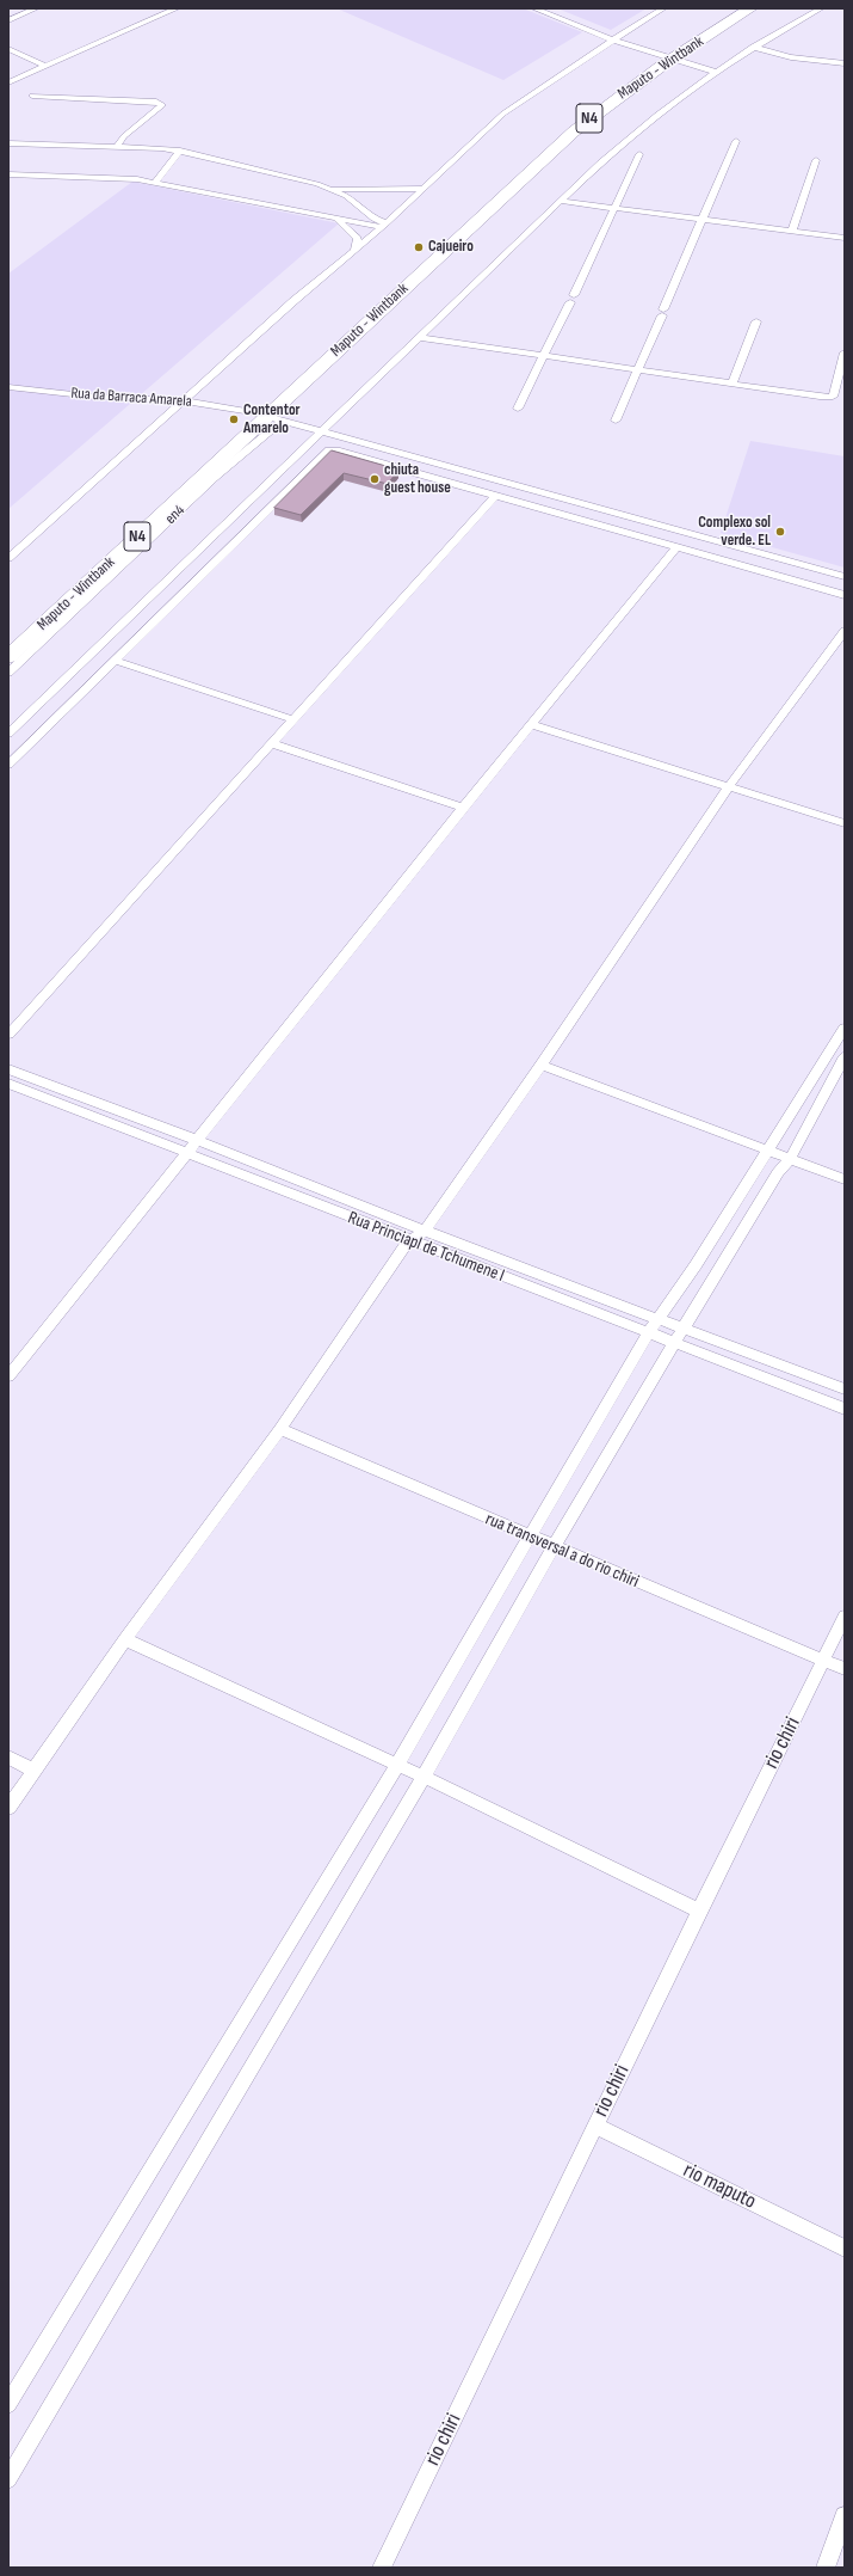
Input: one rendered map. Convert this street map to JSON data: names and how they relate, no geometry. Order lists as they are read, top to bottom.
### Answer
{
  "streets": {
    "highway": ["Maputo - Wintbank", "N4"],
    "street": [
      "Rua da Barraca Amarela",
      "en4",
      "Rua Princiapl de Tchumene I",
      "rua transversal a do rio chiri",
      "rio chiri",
      "rio maputo"
    ]
  },
  "crossings": [
    ["Maputo - Wintbank", "Rua da Barraca Amarela"],
    ["Maputo - Wintbank", "en4"],
    ["Rua da Barraca Amarela", "en4"],
    ["rua transversal a do rio chiri", "rio chiri"],
    ["rio chiri", "rio maputo"]
  ],
  "places": [
    "Cajueiro",
    "Contentor Amarelo",
    "chiuta guest house",
    "Complexo sol verde. EL"
  ]
}
